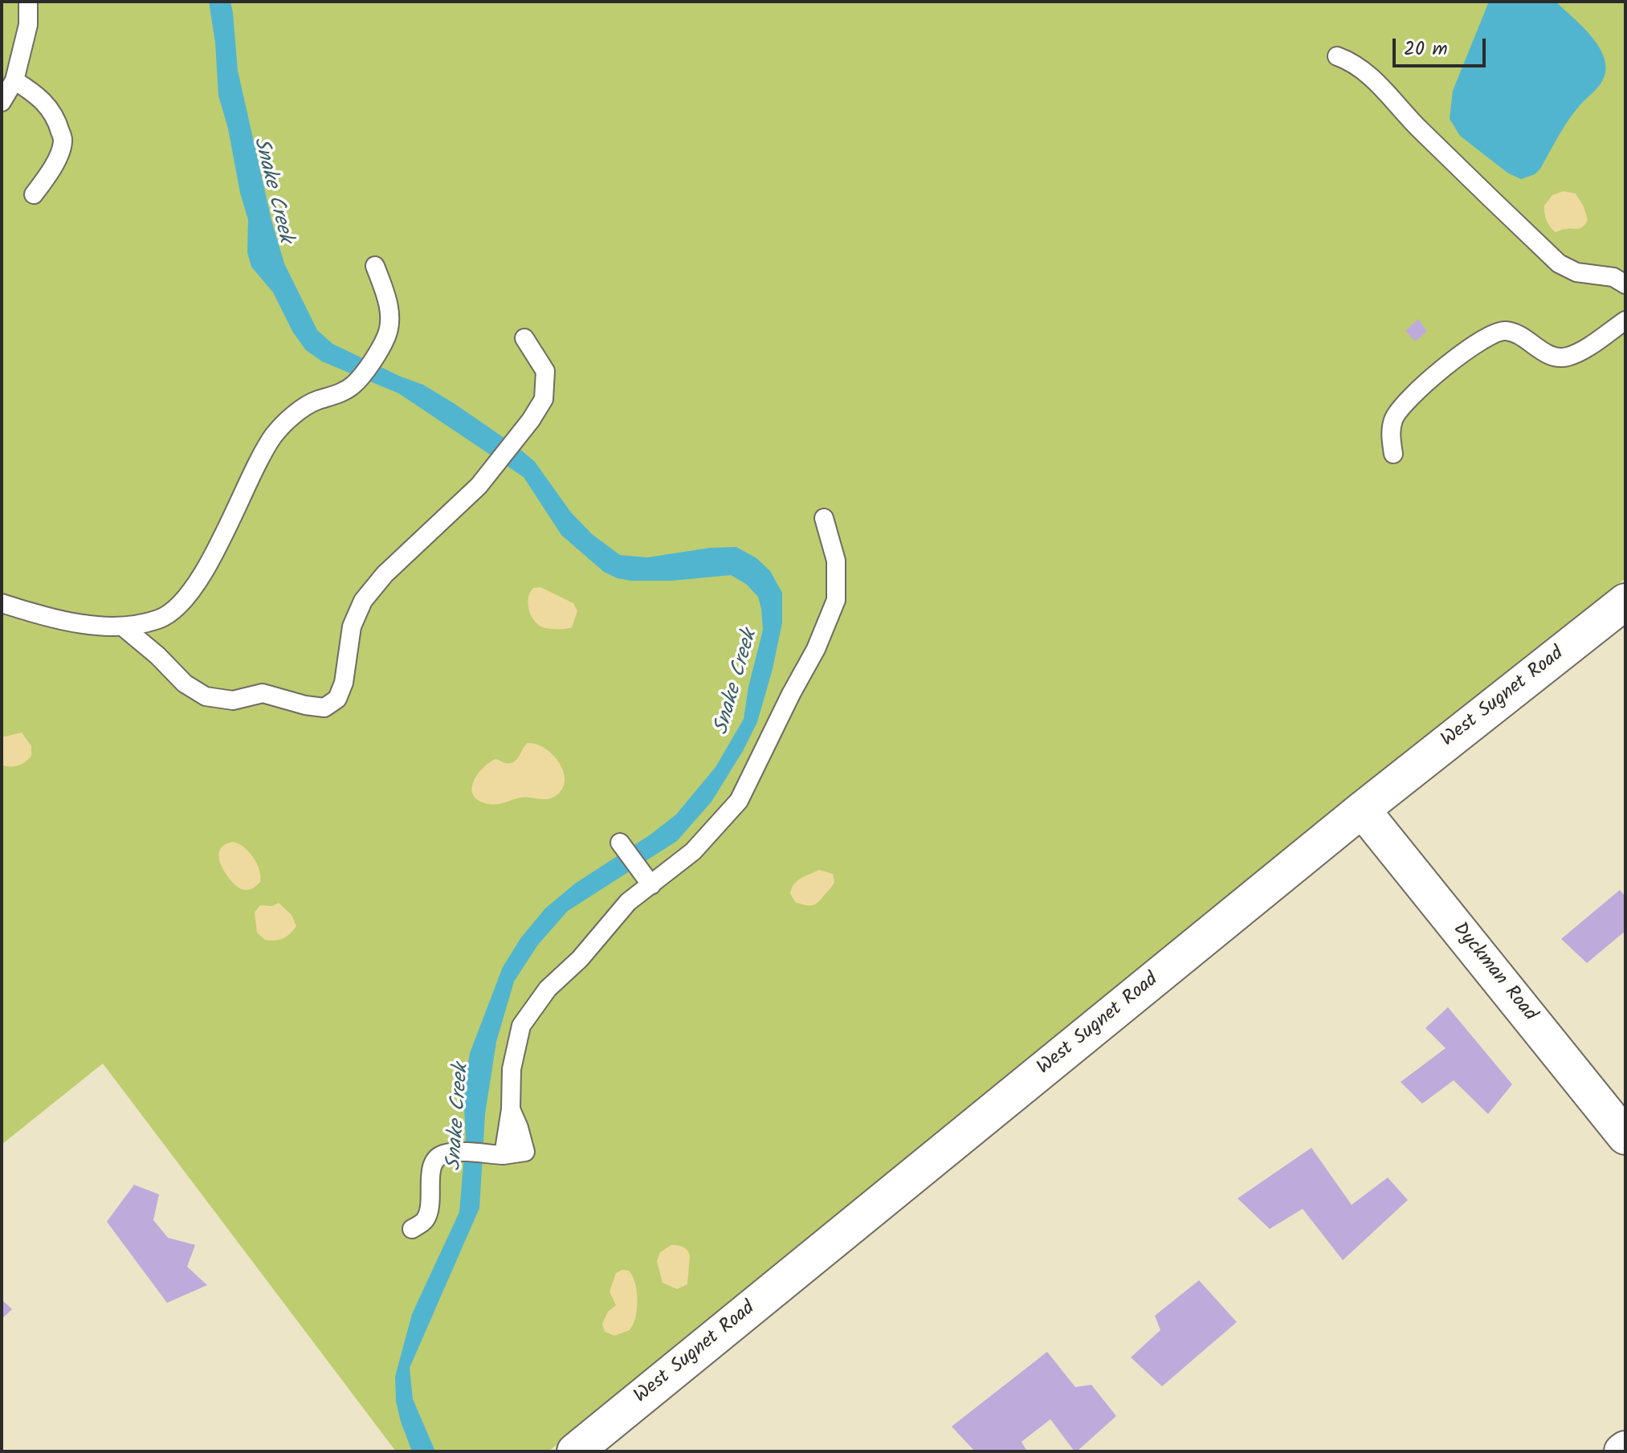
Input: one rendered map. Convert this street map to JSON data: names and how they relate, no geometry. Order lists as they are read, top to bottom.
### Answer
{
  "streets": {
    "street": ["West Sugnet Road", "Dyckman Road"]
  },
  "crossings": [
    ["West Sugnet Road", "Dyckman Road"]
  ],
  "water": ["Snake Creek"],
  "scale_bar": "20 m"
}
